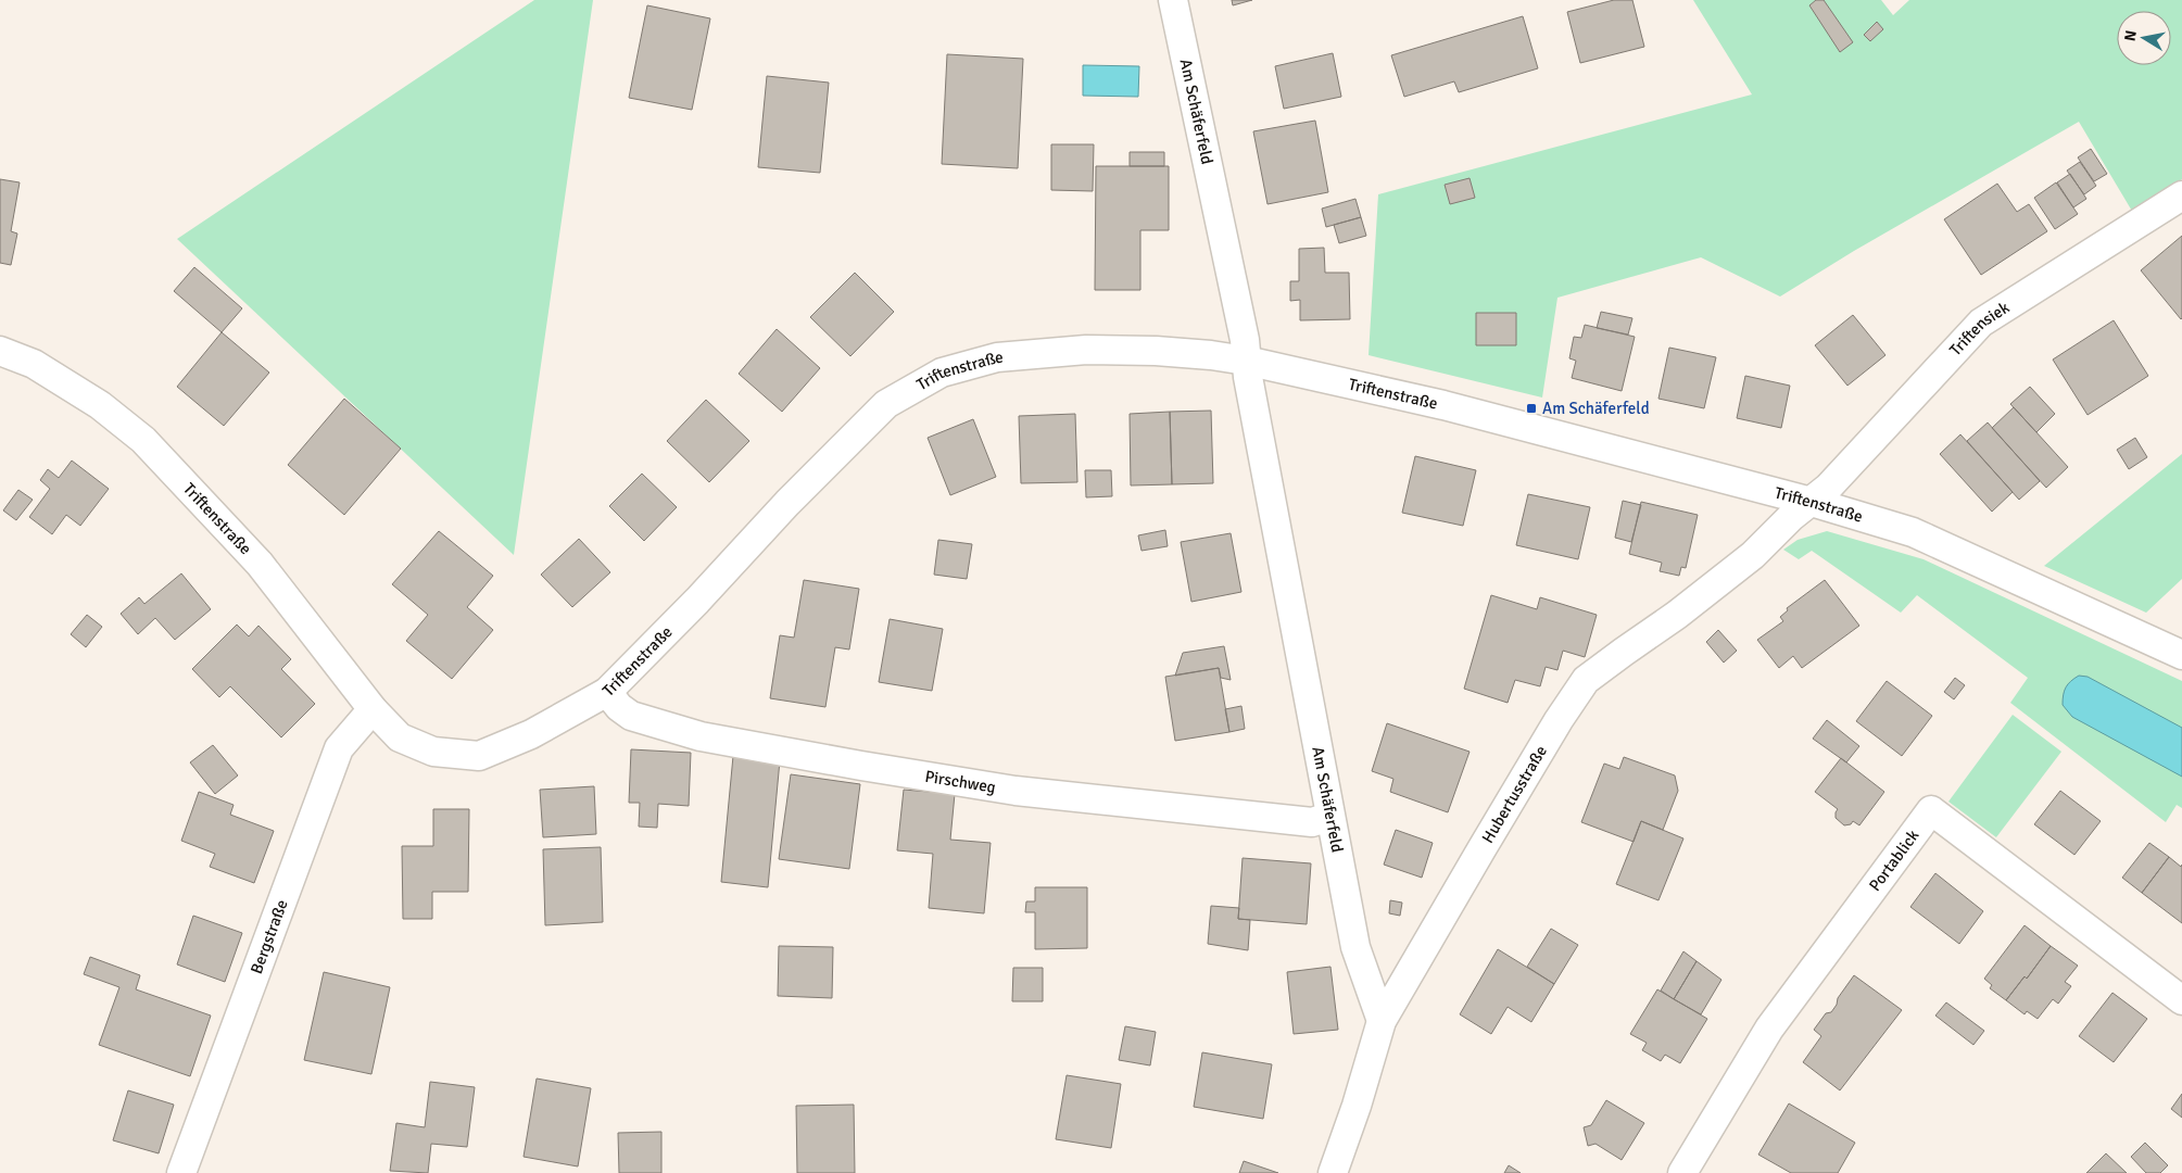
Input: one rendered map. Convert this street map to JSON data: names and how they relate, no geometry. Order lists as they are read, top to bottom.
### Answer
{
  "streets": {
    "street": [
      "Am Schäferfeld",
      "Triftensiek",
      "Triftenstraße",
      "Pirschweg",
      "Hubertusstraße",
      "Portablick",
      "Bergstraße"
    ]
  },
  "crossings": [
    ["Am Schäferfeld", "Triftenstraße"],
    ["Am Schäferfeld", "Pirschweg"],
    ["Am Schäferfeld", "Hubertusstraße"],
    ["Triftensiek", "Triftenstraße"],
    ["Triftensiek", "Hubertusstraße"],
    ["Triftenstraße", "Pirschweg"],
    ["Triftenstraße", "Hubertusstraße"],
    ["Triftenstraße", "Bergstraße"]
  ],
  "places": {
    "transit": ["Am Schäferfeld"]
  },
  "north": "left"
}
